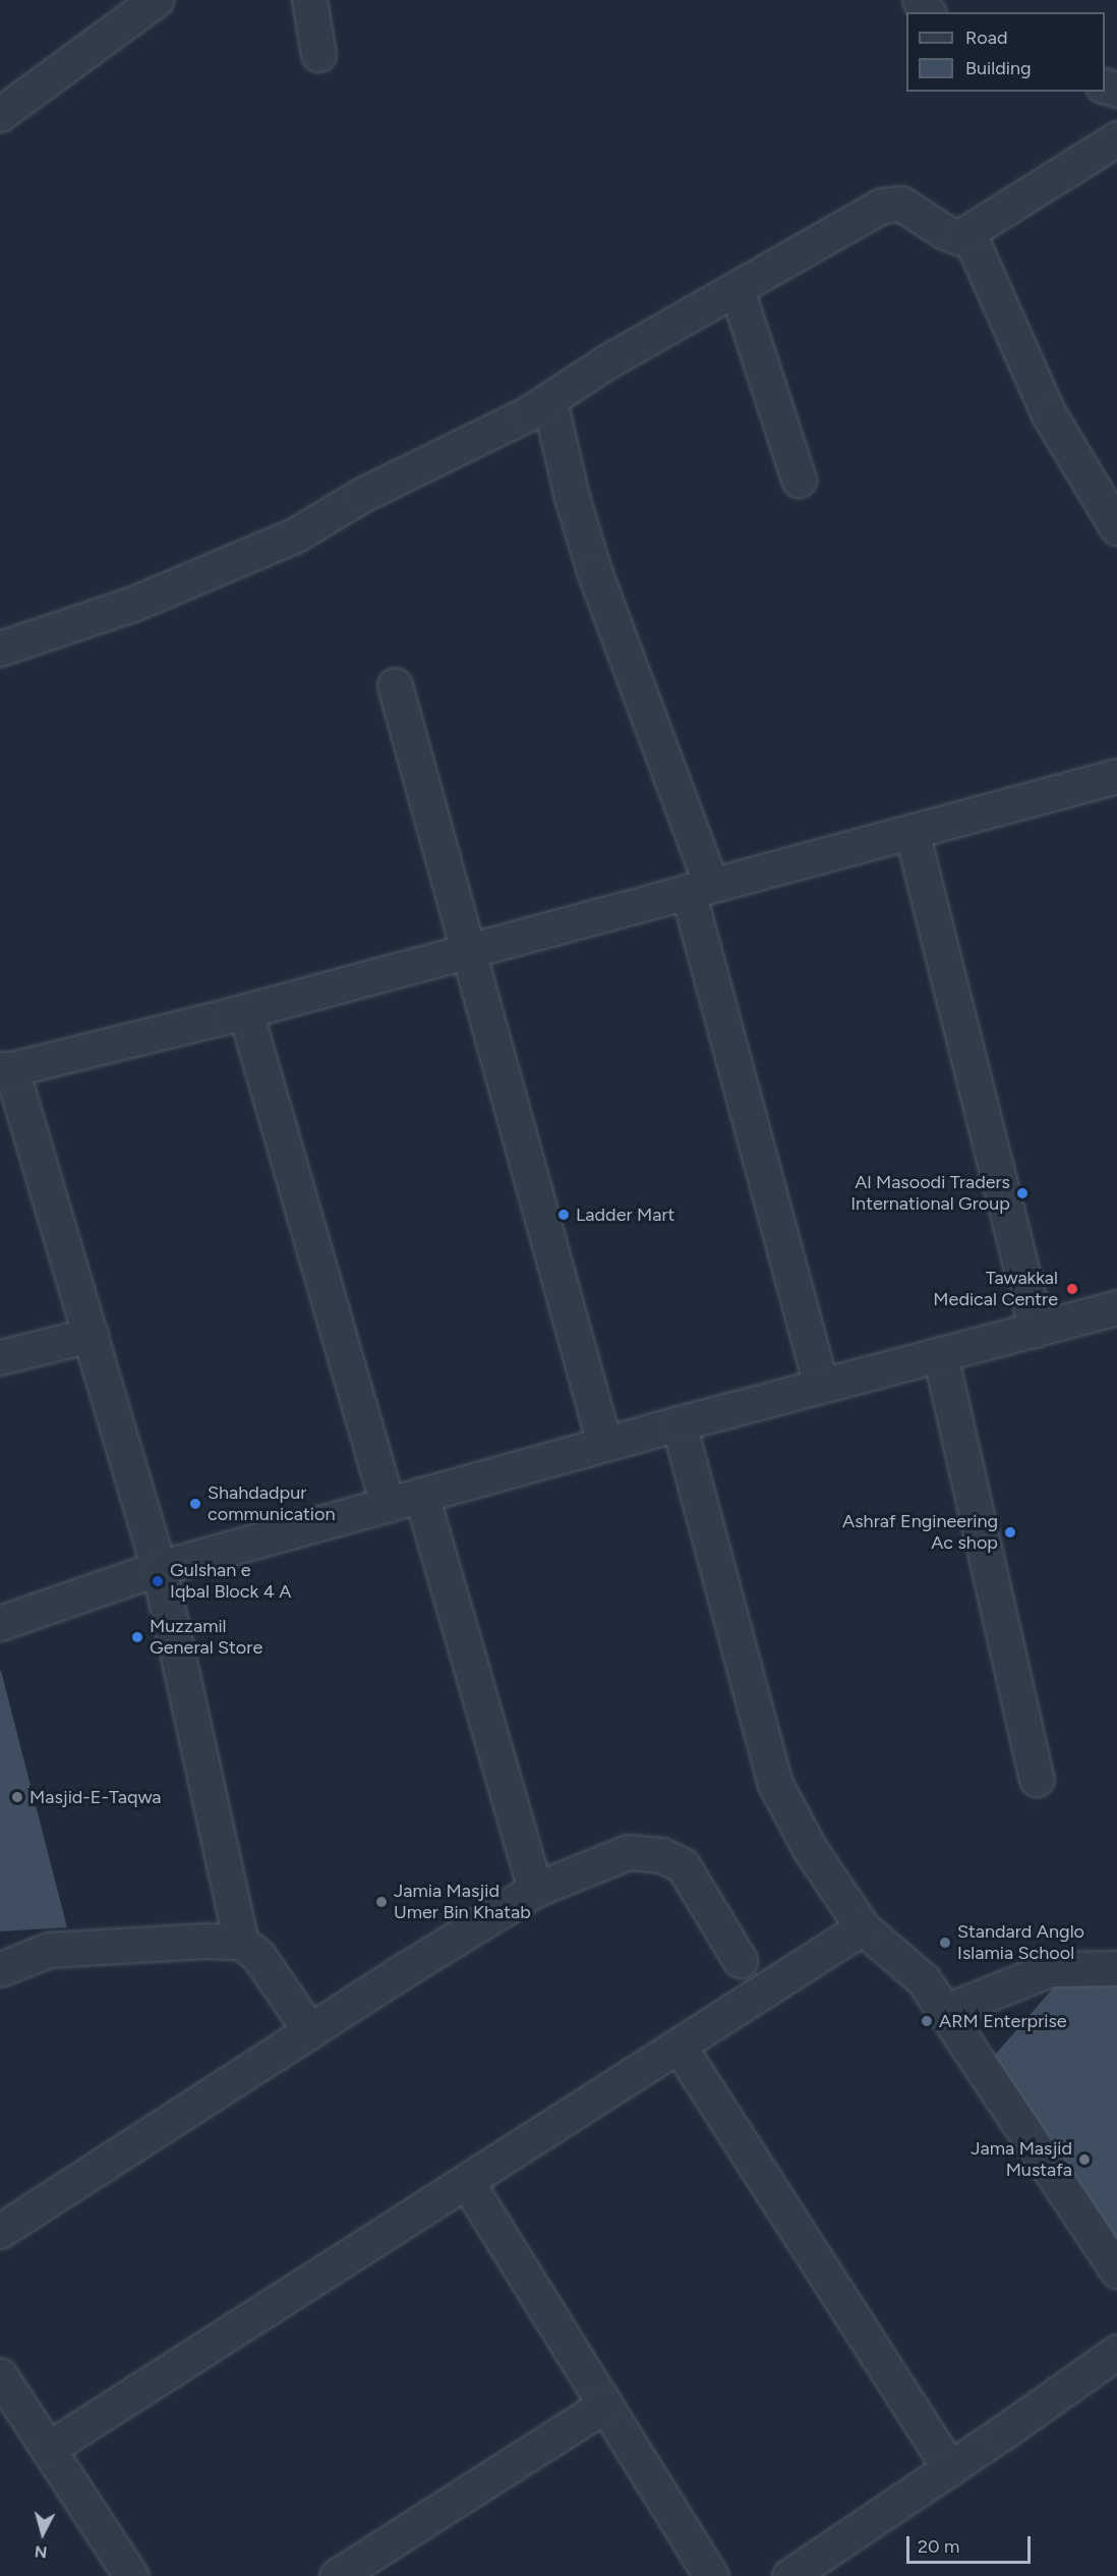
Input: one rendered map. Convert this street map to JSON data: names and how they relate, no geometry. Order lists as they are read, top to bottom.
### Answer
{
  "places": [
    "Al Masoodi Traders International Group",
    "Ladder Mart",
    "Tawakkal Medical Centre",
    "Shahdadpur communication",
    "Ashraf Engineering Ac shop",
    "Gulshan e Iqbal Block 4 A",
    "Muzzamil General Store",
    "Masjid-E-Taqwa",
    "Jamia Masjid Umer Bin Khatab",
    "Standard Anglo Islamia School",
    "ARM Enterprise",
    "Jama Masjid Mustafa"
  ],
  "legend": ["Road", "Building"],
  "scale_bar": "20 m",
  "north": "bottom"
}
